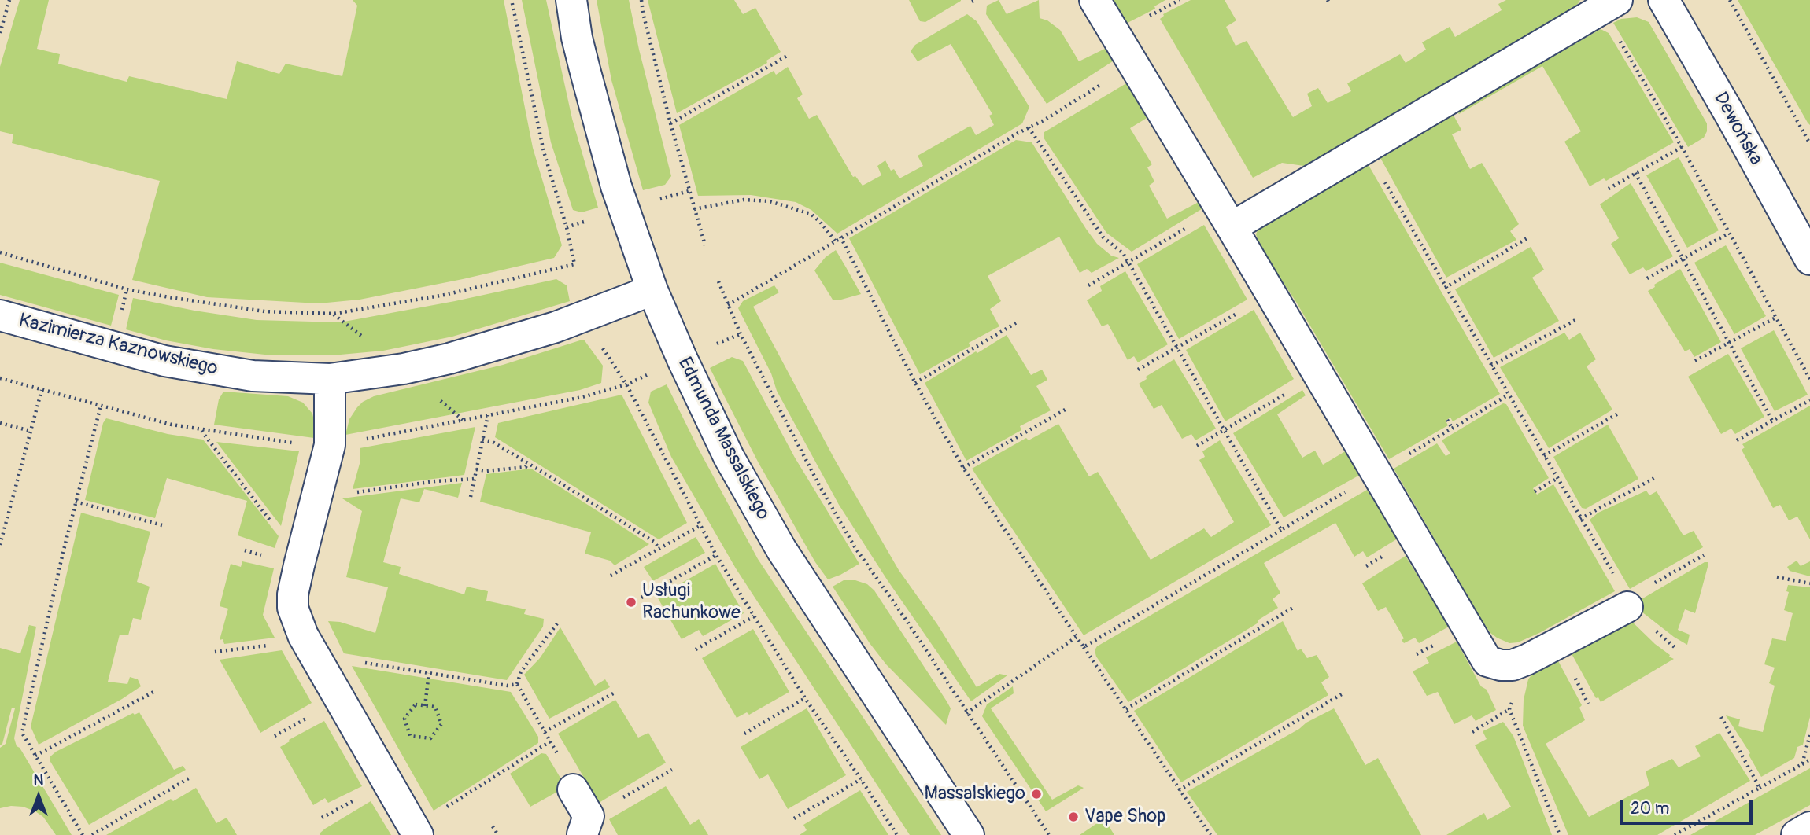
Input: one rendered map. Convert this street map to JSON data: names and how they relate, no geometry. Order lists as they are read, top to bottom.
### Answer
{
  "streets": {
    "street": ["Dewońska", "Kazimierza Kaznowskiego", "Edmunda Massalskiego"]
  },
  "crossings": [
    ["Kazimierza Kaznowskiego", "Edmunda Massalskiego"]
  ],
  "places": ["Usługi Rachunkowe", "Massalskiego", "Vape Shop"],
  "scale_bar": "20 m",
  "north": "top"
}
